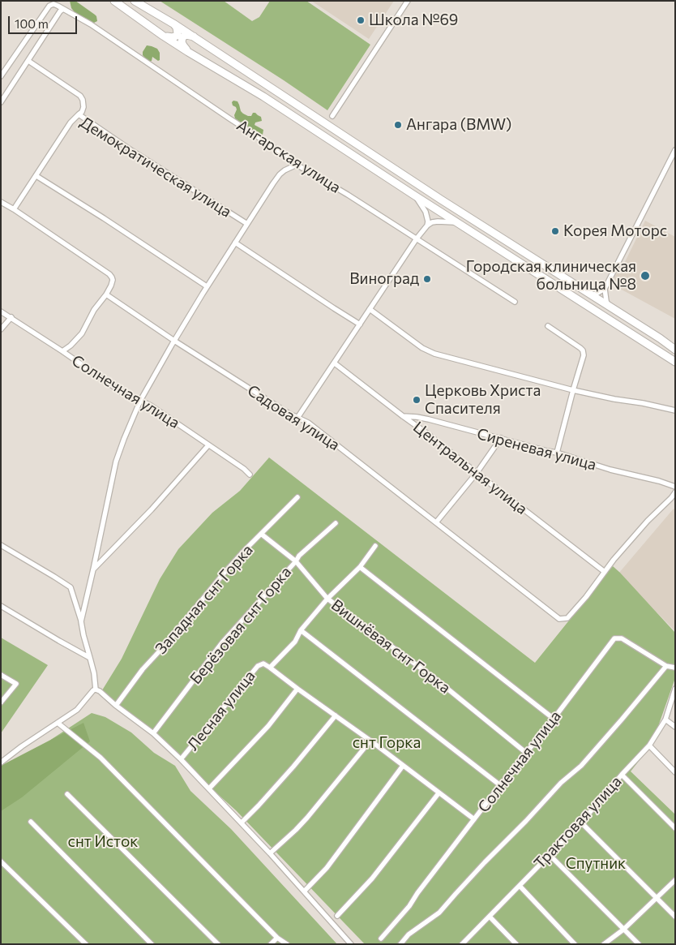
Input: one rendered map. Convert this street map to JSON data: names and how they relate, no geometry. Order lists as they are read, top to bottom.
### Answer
{
  "streets": {
    "street": [
      "Ангарская улица",
      "Демократическая улица",
      "Солнечная улица",
      "Садовая улица",
      "Сиреневая улица",
      "Центральная улица",
      "Западная снт Горка",
      "Берёзовая снт Горка",
      "Вишнёвая снт Горка",
      "Лесная улица",
      "Трактовая улица"
    ]
  },
  "crossings": [
    ["Солнечная улица", "Вишнёвая снт Горка"],
    ["Садовая улица", "Центральная улица"],
    ["Сиреневая улица", "Центральная улица"],
    ["Западная снт Горка", "Вишнёвая снт Горка"],
    ["Берёзовая снт Горка", "Вишнёвая снт Горка"],
    ["Вишнёвая снт Горка", "Лесная улица"]
  ],
  "parks": ["снт Горка", "снт Исток", "Спутник"],
  "places": [
    "Школа №69",
    "Ангара (BMW)",
    "Корея Моторс",
    "Городская клиническая больница №8",
    "Виноград",
    "Церковь Христа Спасителя"
  ],
  "scale_bar": "100 m"
}
